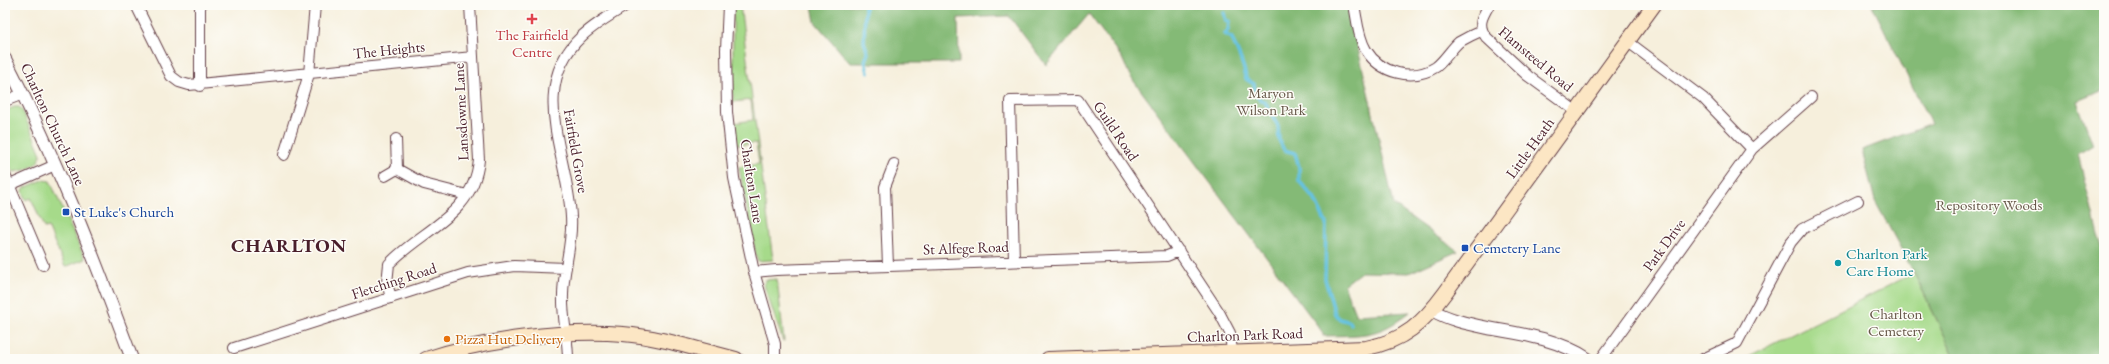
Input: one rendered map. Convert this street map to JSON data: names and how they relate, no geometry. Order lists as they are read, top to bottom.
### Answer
{
  "streets": {
    "main road": ["Little Heath", "Charlton Park Road"],
    "street": [
      "The Heights",
      "Flamsteed Road",
      "Lansdowne Lane",
      "Charlton Church Lane",
      "Guild Road",
      "Fairfield Grove",
      "Charlton Lane",
      "Park Drive",
      "St Alfege Road",
      "Fletching Road"
    ]
  },
  "crossings": [
    ["The Heights", "Lansdowne Lane"],
    ["Flamsteed Road", "Little Heath"],
    ["Lansdowne Lane", "Fletching Road"],
    ["Guild Road", "St Alfege Road"],
    ["Guild Road", "Charlton Park Road"],
    ["Little Heath", "Charlton Park Road"],
    ["Fairfield Grove", "Fletching Road"],
    ["Charlton Lane", "St Alfege Road"]
  ],
  "districts": ["CHARLTON"],
  "parks": ["Maryon Wilson Park", "Repository Woods", "Charlton Cemetery"],
  "places": {
    "health": ["The Fairfield Centre"],
    "transit": ["St Luke's Church", "Cemetery Lane"],
    "other": ["Charlton Park Care Home", "Pizza Hut Delivery"]
  }
}
